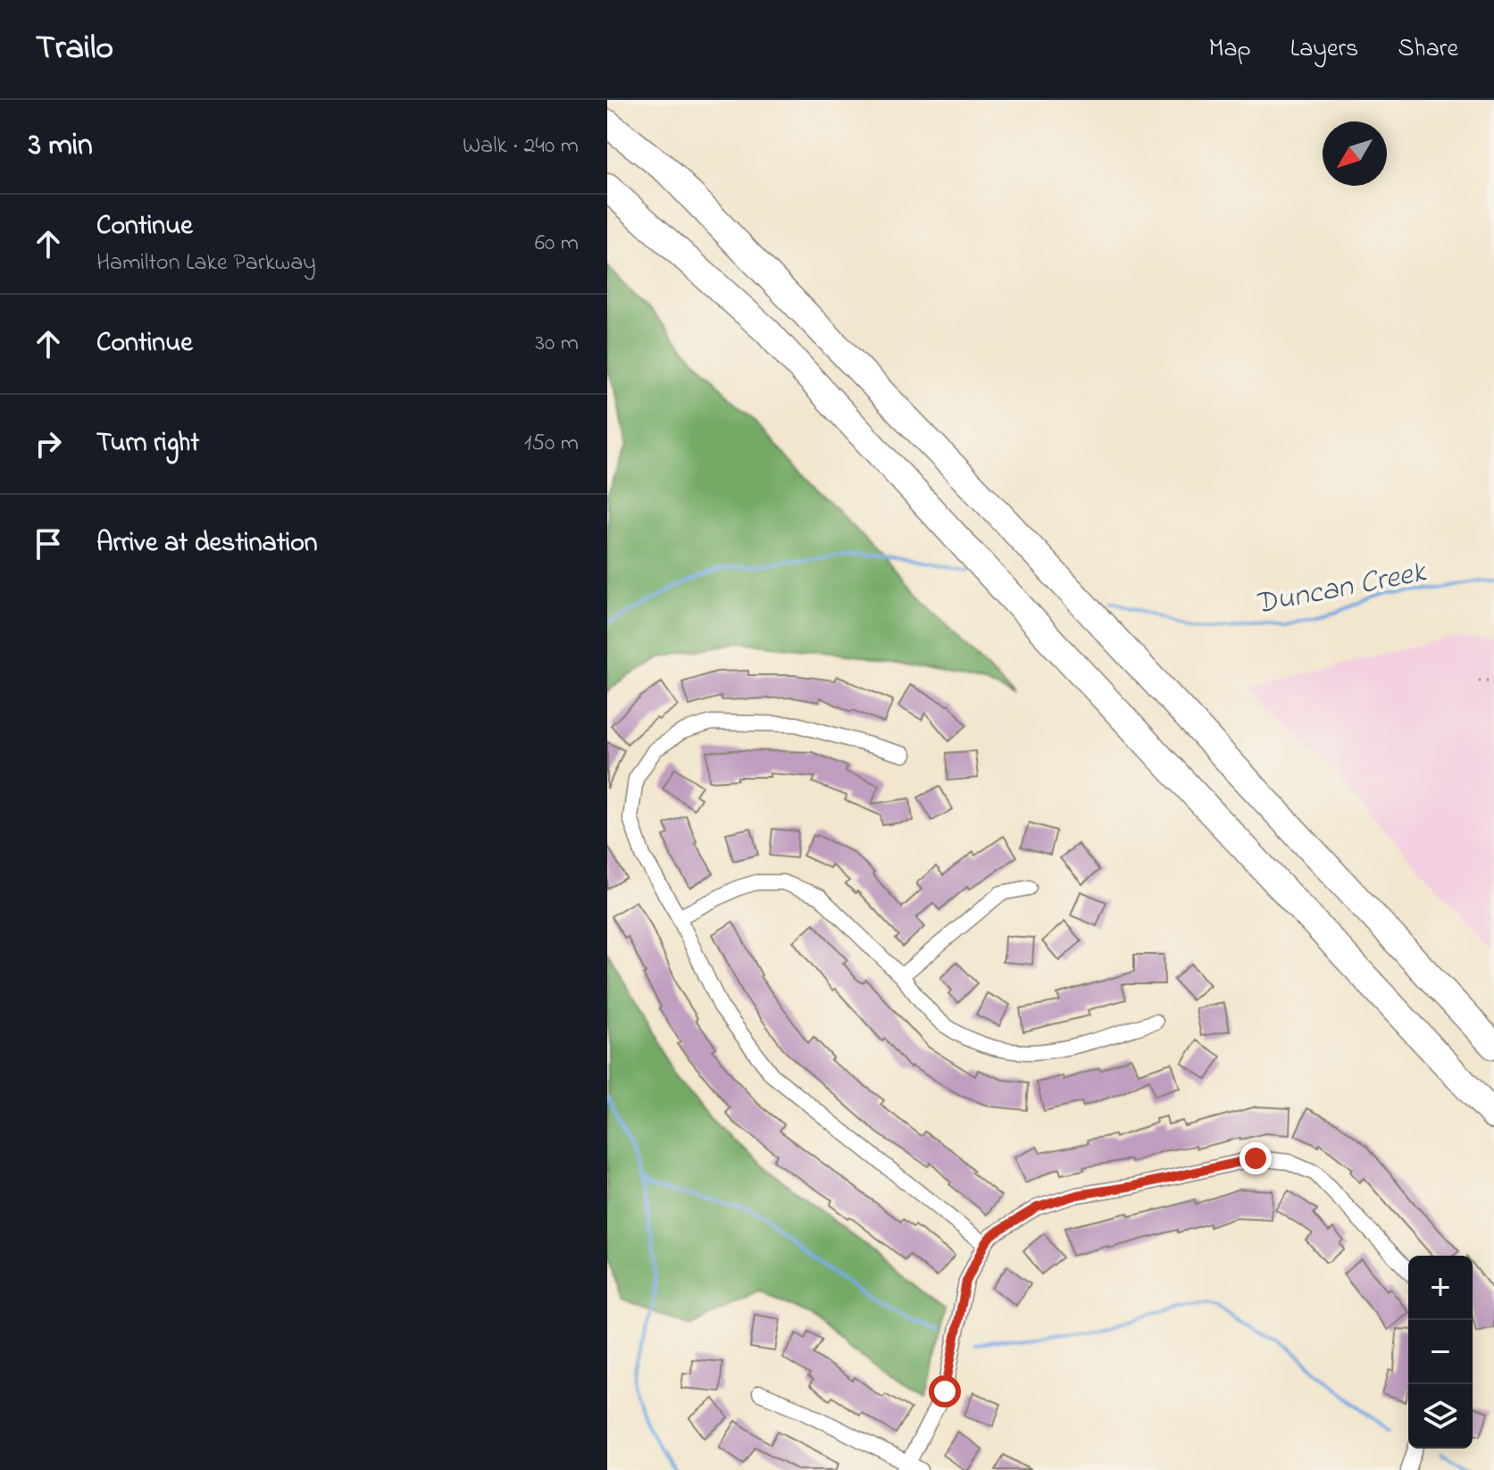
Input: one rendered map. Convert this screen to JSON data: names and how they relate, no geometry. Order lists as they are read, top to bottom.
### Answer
{
  "water": ["Duncan Creek"],
  "north": "bottom left",
  "page": {
    "header": "Trailo",
    "nav": ["Map", "Layers", "Share"],
    "heading": ["3 min", "Walk · 240 m"],
    "list": [
      ["Continue", "Hamilton Lake Parkway", "60 m"],
      ["Continue", "30 m"],
      ["Turn right", "150 m"],
      "Arrive at destination"
    ],
    "map_buttons": ["+", "−"]
  }
}
